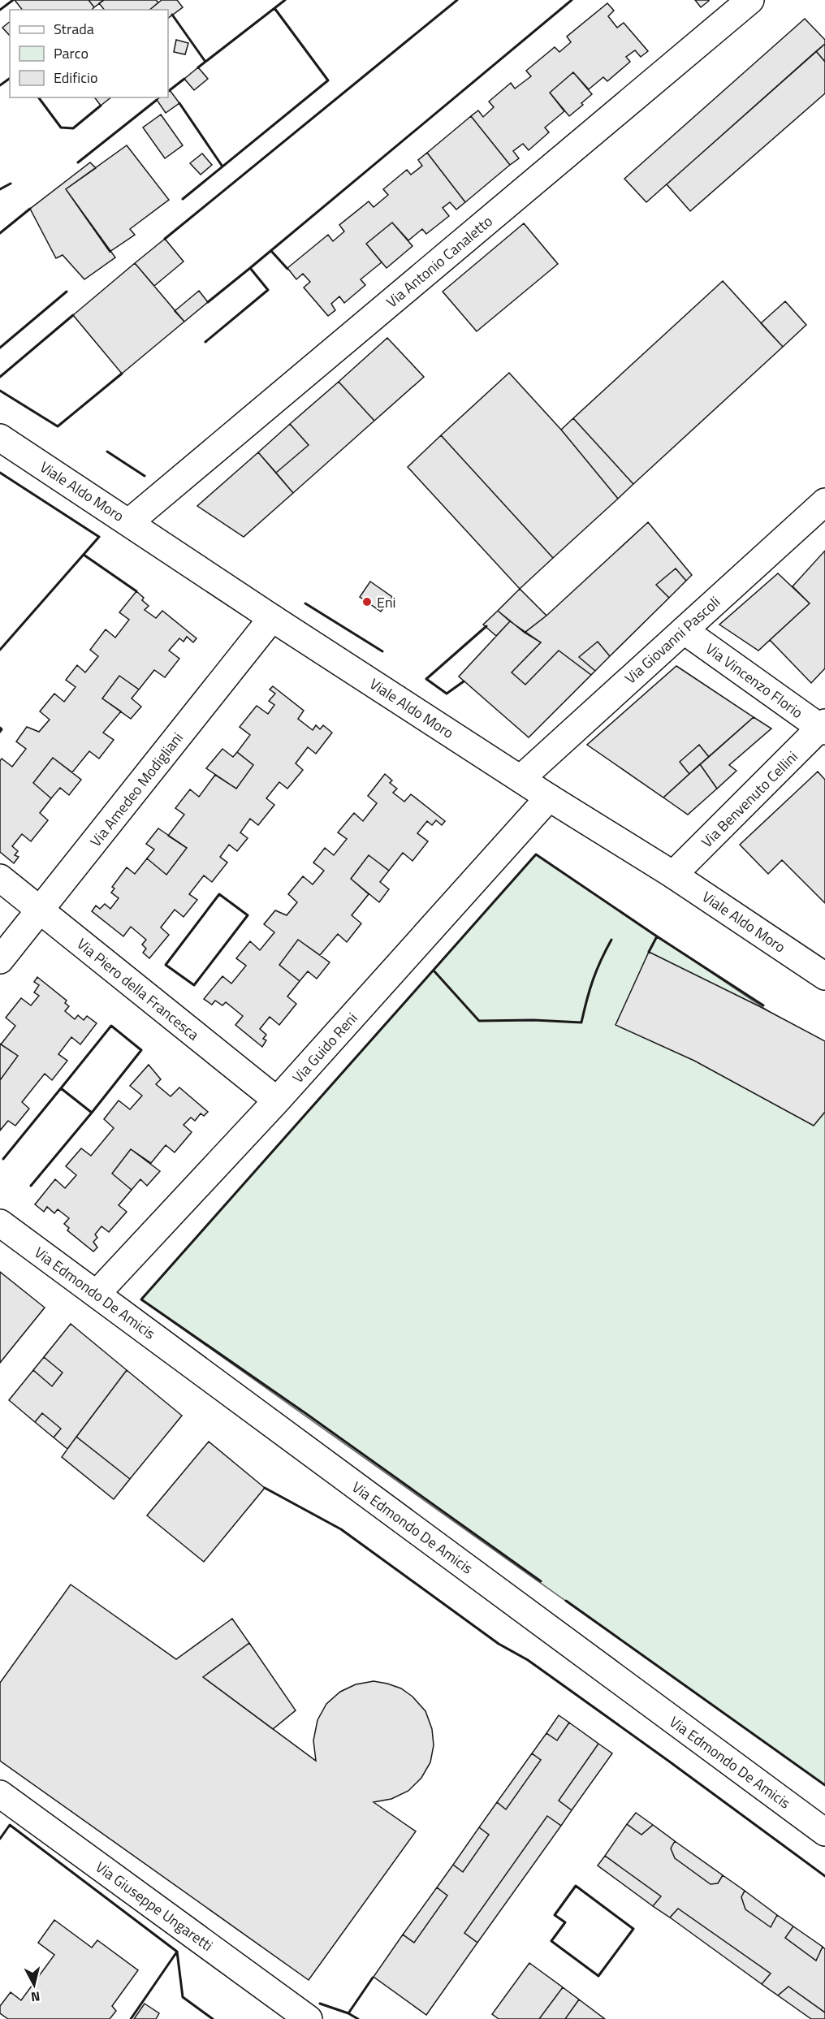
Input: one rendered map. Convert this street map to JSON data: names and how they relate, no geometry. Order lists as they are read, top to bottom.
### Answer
{
  "streets": {
    "street": [
      "Via Antonio Canaletto",
      "Viale Aldo Moro",
      "Via Giovanni Pascoli",
      "Via Vincenzo Florio",
      "Via Amedeo Modigliani",
      "Via Benvenuto Cellini",
      "Via Piero della Francesca",
      "Via Guido Reni",
      "Via Edmondo De Amicis",
      "Via Giuseppe Ungaretti"
    ]
  },
  "crossings": [
    ["Via Antonio Canaletto", "Viale Aldo Moro"],
    ["Viale Aldo Moro", "Via Giovanni Pascoli"],
    ["Viale Aldo Moro", "Via Amedeo Modigliani"],
    ["Viale Aldo Moro", "Via Benvenuto Cellini"],
    ["Viale Aldo Moro", "Via Guido Reni"],
    ["Via Giovanni Pascoli", "Via Vincenzo Florio"],
    ["Via Vincenzo Florio", "Via Benvenuto Cellini"],
    ["Via Amedeo Modigliani", "Via Piero della Francesca"],
    ["Via Piero della Francesca", "Via Guido Reni"],
    ["Via Guido Reni", "Via Edmondo De Amicis"]
  ],
  "places": ["Eni"],
  "legend": ["Strada", "Parco", "Edificio"],
  "north": "bottom"
}
